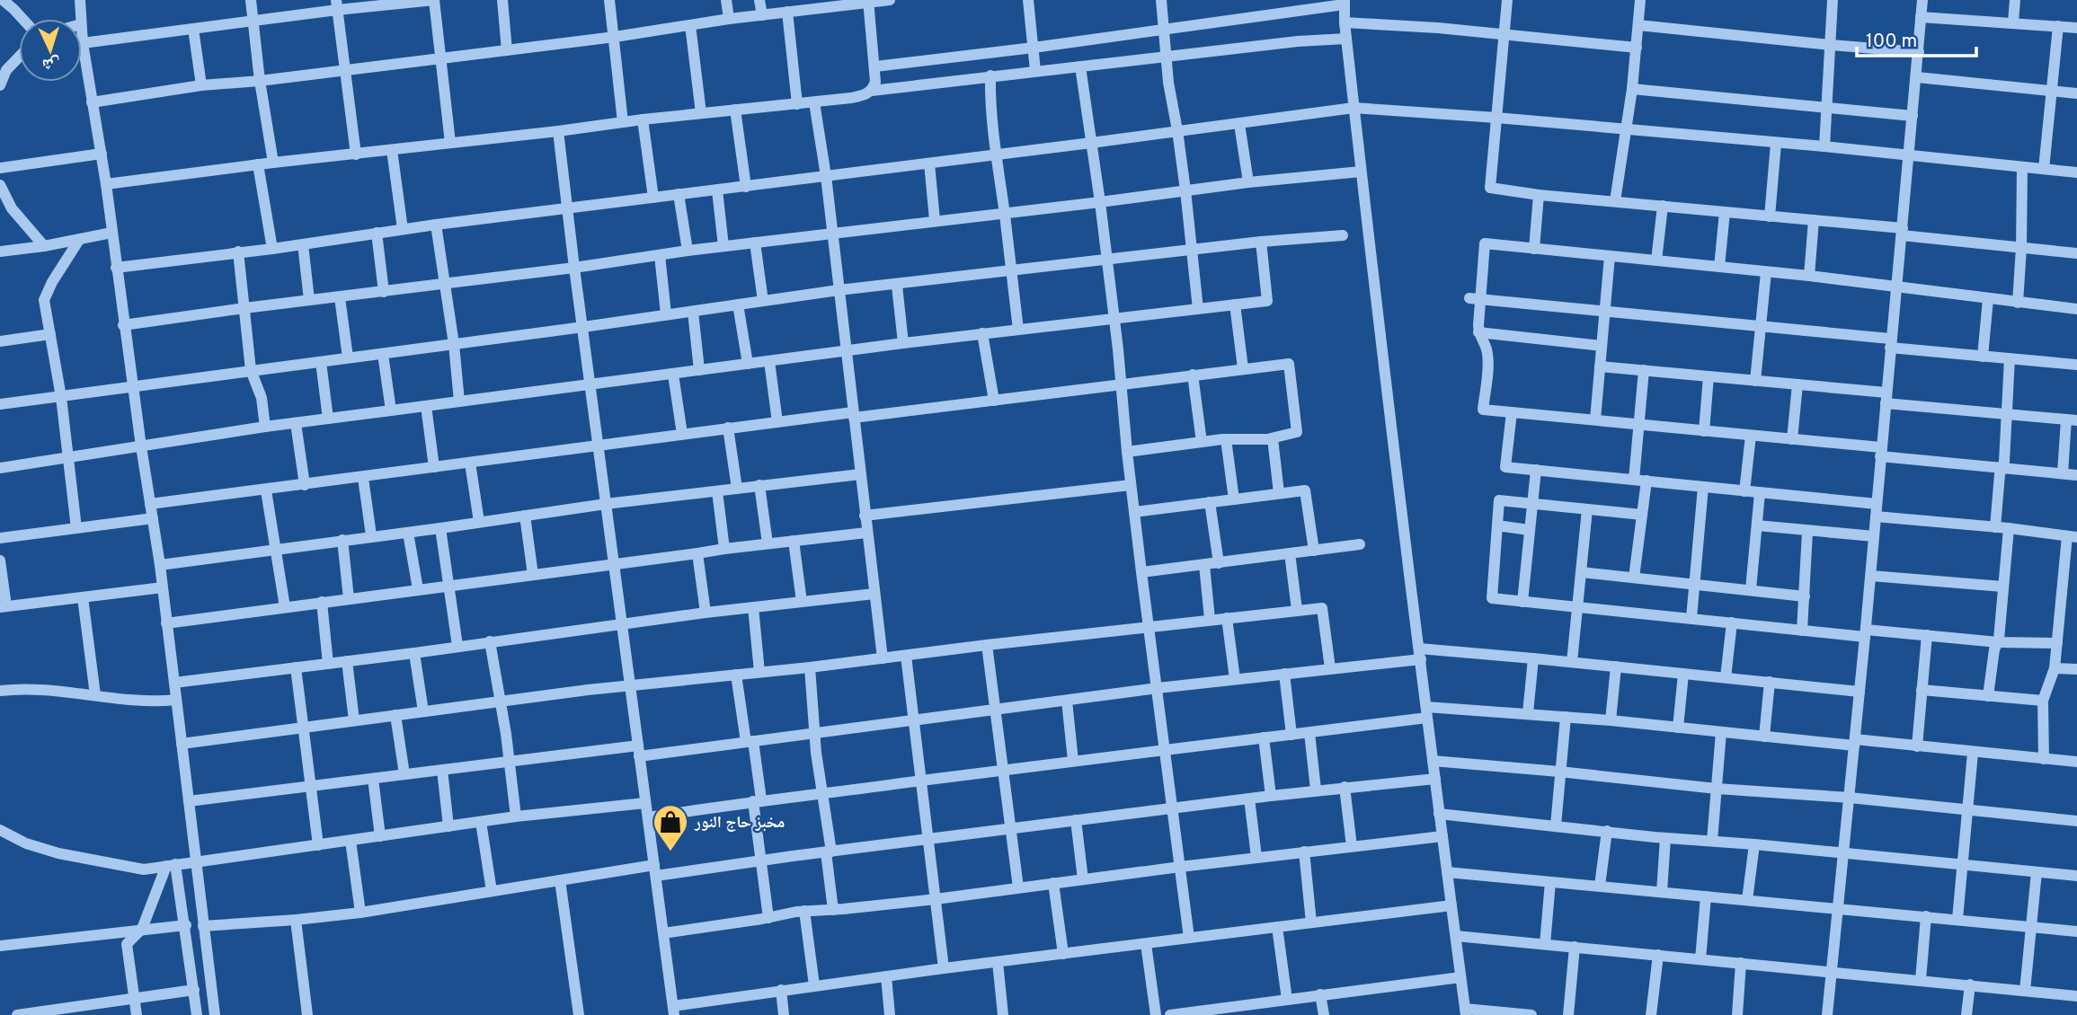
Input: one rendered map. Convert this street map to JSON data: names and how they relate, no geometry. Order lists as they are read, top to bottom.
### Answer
{
  "places": {
    "shop": ["مخبز حاج النور"]
  },
  "scale_bar": "100 m",
  "north": "bottom"
}
